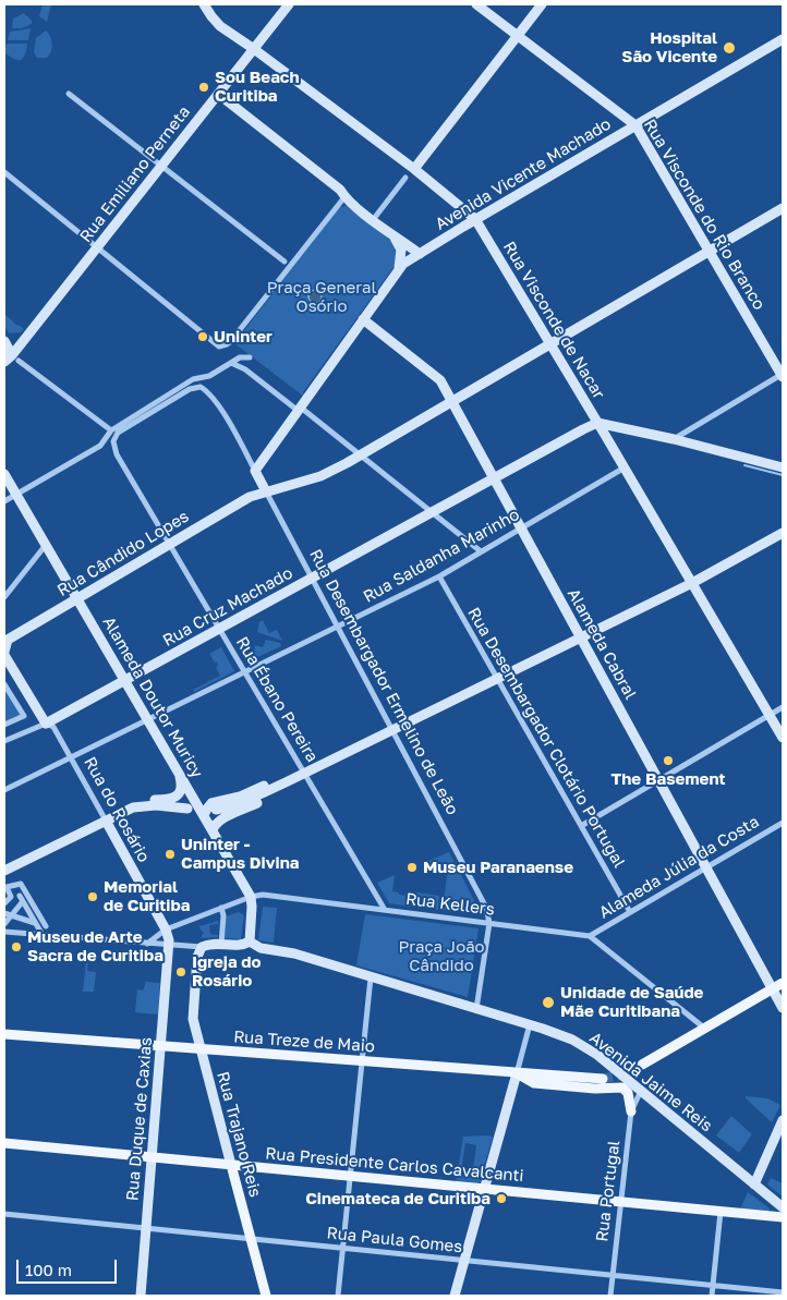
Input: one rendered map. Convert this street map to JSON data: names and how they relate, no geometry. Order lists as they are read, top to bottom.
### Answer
{
  "streets": {
    "main road": ["Rua Treze de Maio", "Rua Trajano Reis", "Rua Presidente Carlos Cavalcanti"],
    "street": [
      "Rua Emiliano Perneta",
      "Avenida Vicente Machado",
      "Rua Visconde do Rio Branco",
      "Rua Visconde de Nacar",
      "Rua Cândido Lopes",
      "Rua Saldanha Marinho",
      "Rua Cruz Machado",
      "Alameda Cabral",
      "Rua Desembargador Ermelino de Leão",
      "Alameda Doutor Muricy",
      "Rua Ébano Pereira",
      "Rua Desembargador Clotário Portugal",
      "Rua do Rosário",
      "Alameda Júlia da Costa",
      "Rua Kellers",
      "Avenida Jaime Reis",
      "Rua Duque de Caxias",
      "Rua Portugal",
      "Rua Paula Gomes"
    ]
  },
  "crossings": [
    ["Rua Emiliano Perneta", "Rua Visconde de Nacar"],
    ["Avenida Vicente Machado", "Rua Visconde do Rio Branco"],
    ["Avenida Vicente Machado", "Rua Visconde de Nacar"],
    ["Rua Visconde do Rio Branco", "Rua Cândido Lopes"],
    ["Rua Visconde de Nacar", "Rua Cândido Lopes"],
    ["Rua Visconde de Nacar", "Rua Saldanha Marinho"],
    ["Rua Visconde de Nacar", "Rua Cruz Machado"],
    ["Rua Cândido Lopes", "Alameda Cabral"],
    ["Rua Cândido Lopes", "Rua Desembargador Ermelino de Leão"],
    ["Rua Cândido Lopes", "Alameda Doutor Muricy"],
    ["Rua Cândido Lopes", "Rua Ébano Pereira"],
    ["Rua Saldanha Marinho", "Alameda Cabral"],
    ["Rua Saldanha Marinho", "Rua Desembargador Ermelino de Leão"],
    ["Rua Saldanha Marinho", "Alameda Doutor Muricy"],
    ["Rua Saldanha Marinho", "Rua Ébano Pereira"],
    ["Rua Saldanha Marinho", "Rua Desembargador Clotário Portugal"],
    ["Rua Saldanha Marinho", "Rua do Rosário"],
    ["Rua Cruz Machado", "Alameda Cabral"],
    ["Rua Cruz Machado", "Rua Desembargador Ermelino de Leão"],
    ["Rua Cruz Machado", "Alameda Doutor Muricy"],
    ["Rua Cruz Machado", "Rua Ébano Pereira"],
    ["Rua Cruz Machado", "Rua do Rosário"],
    ["Alameda Cabral", "Alameda Júlia da Costa"],
    ["Rua Desembargador Ermelino de Leão", "Rua Ébano Pereira"],
    ["Rua Desembargador Ermelino de Leão", "Rua Kellers"],
    ["Rua Desembargador Ermelino de Leão", "Avenida Jaime Reis"],
    ["Alameda Doutor Muricy", "Rua Kellers"],
    ["Alameda Doutor Muricy", "Avenida Jaime Reis"],
    ["Rua Ébano Pereira", "Rua Kellers"],
    ["Rua Desembargador Clotário Portugal", "Alameda Júlia da Costa"],
    ["Rua do Rosário", "Rua Kellers"],
    ["Rua do Rosário", "Rua Duque de Caxias"],
    ["Alameda Júlia da Costa", "Rua Kellers"],
    ["Rua Treze de Maio", "Rua Duque de Caxias"],
    ["Rua Treze de Maio", "Rua Trajano Reis"],
    ["Avenida Jaime Reis", "Rua Trajano Reis"],
    ["Avenida Jaime Reis", "Rua Portugal"],
    ["Rua Duque de Caxias", "Rua Presidente Carlos Cavalcanti"],
    ["Rua Duque de Caxias", "Rua Paula Gomes"],
    ["Rua Trajano Reis", "Rua Presidente Carlos Cavalcanti"],
    ["Rua Trajano Reis", "Rua Paula Gomes"],
    ["Rua Presidente Carlos Cavalcanti", "Rua Portugal"],
    ["Rua Portugal", "Rua Paula Gomes"]
  ],
  "parks": ["Praça General Osório", "Praça João Cândido"],
  "places": [
    "Hospital São Vicente",
    "Sou Beach Curitiba",
    "Uninter",
    "The Basement",
    "Uninter - Campus Divina",
    "Museu Paranaense",
    "Memorial de Curitiba",
    "Museu de Arte Sacra de Curitiba",
    "Igreja do Rosário",
    "Unidade de Saúde Mãe Curitibana",
    "Cinemateca de Curitiba"
  ],
  "scale_bar": "100 m"
}
